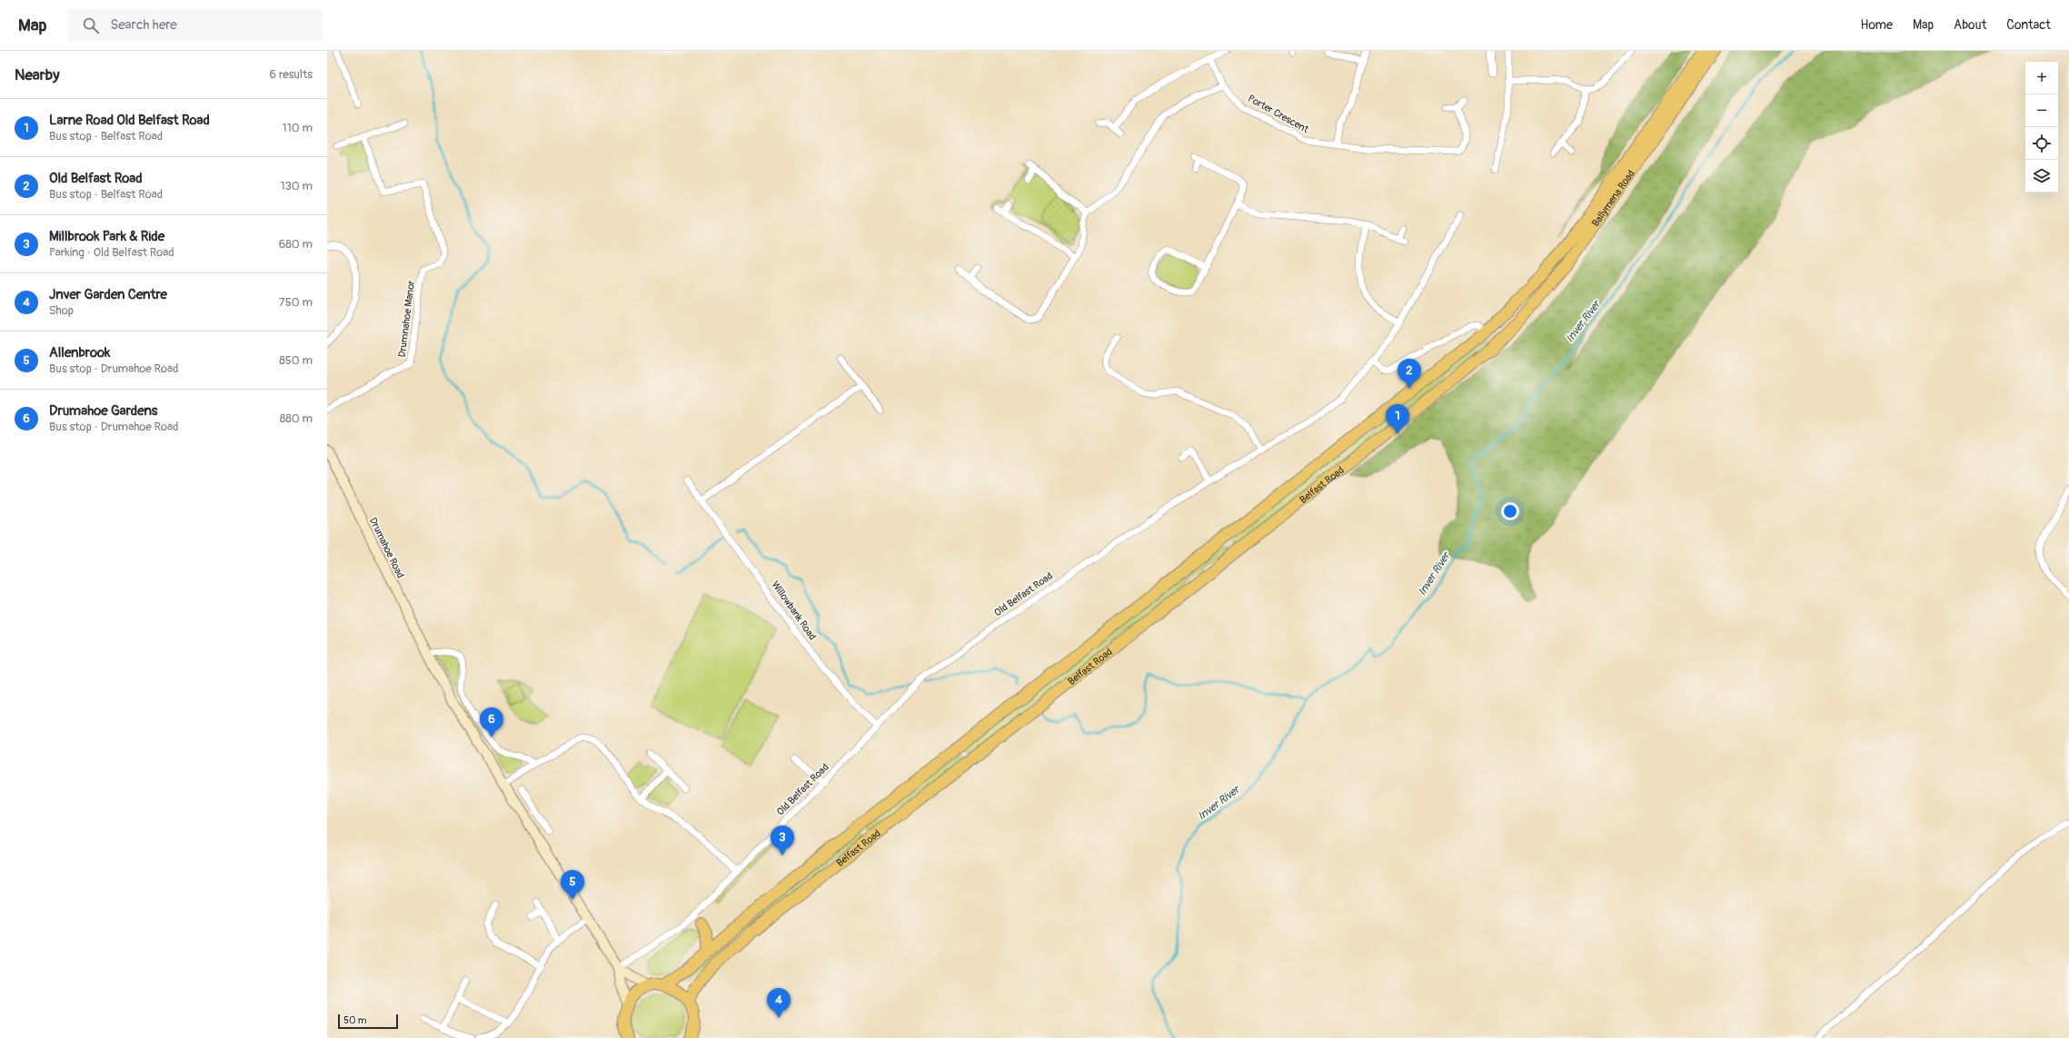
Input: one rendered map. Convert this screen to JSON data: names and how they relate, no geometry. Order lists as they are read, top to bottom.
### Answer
{
  "streets": {
    "highway": ["Ballymena Road", "Belfast Road"],
    "main road": ["Drumahoe Road"],
    "street": [
      "Porter Crescent",
      "Drumnahoe Manor",
      "Old Belfast Road",
      "Willowbank Road"
    ]
  },
  "crossings": [
    ["Ballymena Road", "Belfast Road"],
    ["Drumahoe Road", "Old Belfast Road"],
    ["Old Belfast Road", "Willowbank Road"]
  ],
  "water": ["Inver River"],
  "scale_bar": "50 m",
  "page": {
    "header": "Map",
    "search": "Search here",
    "nav": [
      "Home",
      "Map",
      "About",
      "Contact"
    ],
    "heading": ["Nearby", "6 results"],
    "map_buttons": ["+", "−"],
    "list": [
      {
        "mark": "1",
        "name": "Larne Road Old Belfast Road",
        "note": "Bus stop · Belfast Road",
        "value": "110 m"
      },
      {
        "mark": "2",
        "name": "Old Belfast Road",
        "note": "Bus stop · Belfast Road",
        "value": "130 m"
      },
      {
        "mark": "3",
        "name": "Millbrook Park & Ride",
        "note": "Parking · Old Belfast Road",
        "value": "680 m"
      },
      {
        "mark": "4",
        "name": "Jnver Garden Centre",
        "note": "Shop",
        "value": "750 m"
      },
      {
        "mark": "5",
        "name": "Allenbrook",
        "note": "Bus stop · Drumahoe Road",
        "value": "850 m"
      },
      {
        "mark": "6",
        "name": "Drumahoe Gardens",
        "note": "Bus stop · Drumahoe Road",
        "value": "880 m"
      }
    ],
    "pins": [
      "2",
      "1",
      "6",
      "3",
      "5",
      "4"
    ],
    "scale": "50 m"
  }
}
